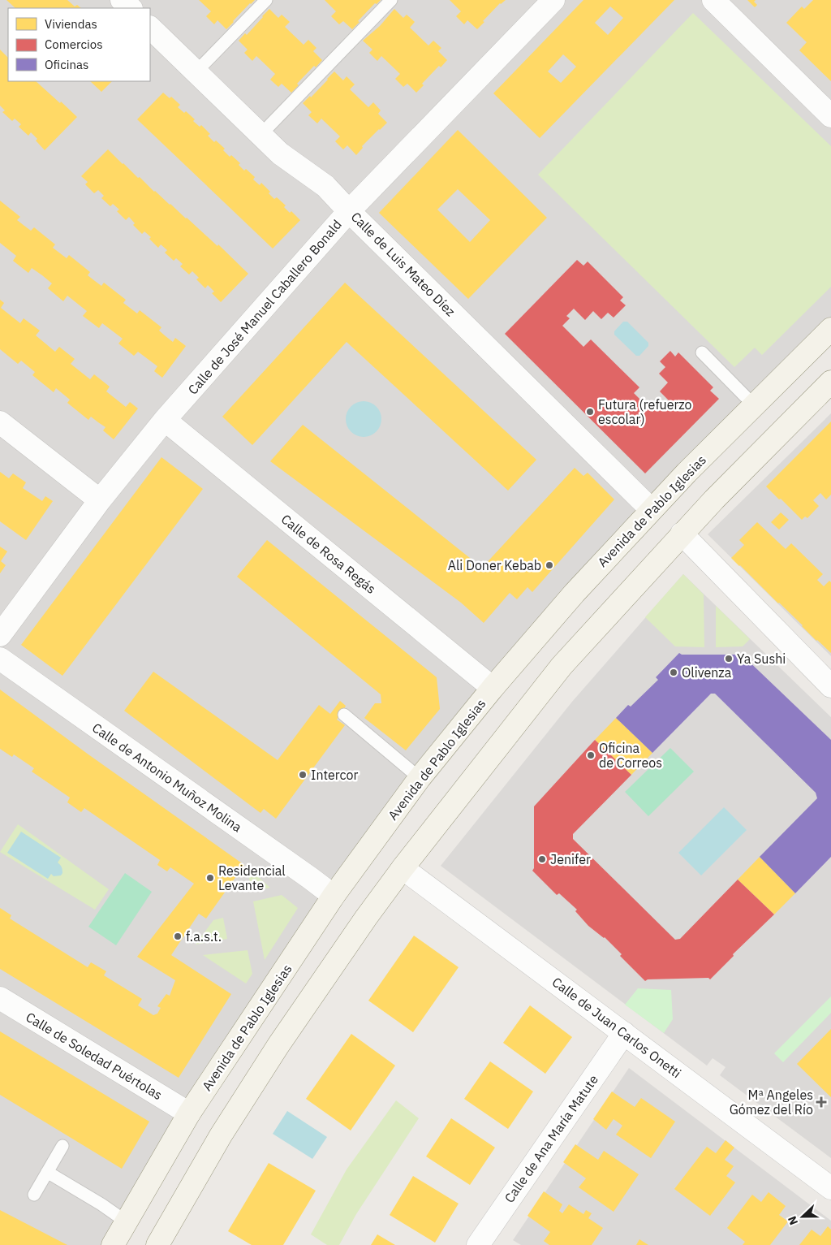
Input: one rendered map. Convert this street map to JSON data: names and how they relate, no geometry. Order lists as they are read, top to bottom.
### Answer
{
  "streets": {
    "street": [
      "Calle de Luis Mateo Díez",
      "Calle de José Manuel Caballero Bonald",
      "Avenida de Pablo Iglesias",
      "Calle de Rosa Regás",
      "Calle de Antonio Muñoz Molina",
      "Calle de Juan Carlos Onetti",
      "Calle de Soledad Puértolas",
      "Calle de Ana María Matute"
    ]
  },
  "crossings": [
    ["Calle de Luis Mateo Díez", "Calle de José Manuel Caballero Bonald"],
    ["Calle de Luis Mateo Díez", "Avenida de Pablo Iglesias"],
    ["Calle de José Manuel Caballero Bonald", "Calle de Rosa Regás"],
    ["Avenida de Pablo Iglesias", "Calle de Rosa Regás"],
    ["Avenida de Pablo Iglesias", "Calle de Antonio Muñoz Molina"],
    ["Avenida de Pablo Iglesias", "Calle de Soledad Puértolas"],
    ["Calle de Juan Carlos Onetti", "Calle de Ana María Matute"]
  ],
  "places": {
    "other": [
      "Futura (refuerzo escolar)",
      "Ali Doner Kebab",
      "Ya Sushi",
      "Olivenza",
      "Oficina de Correos",
      "Intercor",
      "Jenifer",
      "Residencial Levante",
      "f.a.s.t."
    ],
    "health": ["Mª Angeles Gómez del Río"]
  },
  "legend": ["Viviendas", "Comercios", "Oficinas"],
  "north": "left"
}
